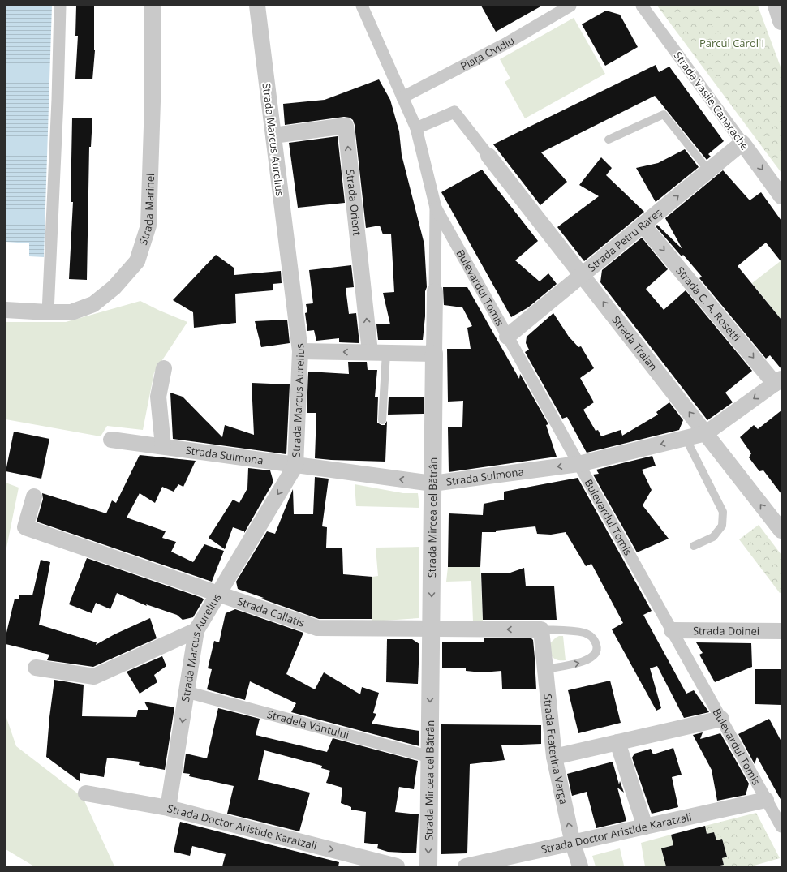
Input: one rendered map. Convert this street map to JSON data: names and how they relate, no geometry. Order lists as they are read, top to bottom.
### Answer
{
  "streets": {
    "street": [
      "Piața Ovidiu",
      "Strada Vasile Canarache",
      "Strada Marcus Aurelius",
      "Strada Orient",
      "Strada Marinei",
      "Strada Petru Rareș",
      "Bulevardul Tomis",
      "Strada C. A. Rosetti",
      "Strada Traian",
      "Strada Sulmona",
      "Strada Mircea cel Bătrân",
      "Strada Callatis",
      "Strada Doinei",
      "Stradela Vântului",
      "Strada Ecaterina Varga",
      "Strada Doctor Aristide Karatzali"
    ]
  },
  "crossings": [
    ["Piața Ovidiu", "Strada Mircea cel Bătrân"],
    ["Strada Vasile Canarache", "Strada Petru Rareș"],
    ["Strada Marcus Aurelius", "Strada Orient"],
    ["Strada Marcus Aurelius", "Strada Sulmona"],
    ["Strada Marcus Aurelius", "Strada Callatis"],
    ["Strada Marcus Aurelius", "Stradela Vântului"],
    ["Strada Marcus Aurelius", "Strada Doctor Aristide Karatzali"],
    ["Strada Petru Rareș", "Bulevardul Tomis"],
    ["Strada Petru Rareș", "Strada C. A. Rosetti"],
    ["Strada Petru Rareș", "Strada Traian"],
    ["Bulevardul Tomis", "Strada Sulmona"],
    ["Bulevardul Tomis", "Strada Mircea cel Bătrân"],
    ["Bulevardul Tomis", "Strada Doinei"],
    ["Bulevardul Tomis", "Strada Doctor Aristide Karatzali"],
    ["Strada C. A. Rosetti", "Strada Sulmona"],
    ["Strada Traian", "Strada Sulmona"],
    ["Strada Sulmona", "Strada Mircea cel Bătrân"],
    ["Strada Mircea cel Bătrân", "Strada Callatis"],
    ["Strada Mircea cel Bătrân", "Stradela Vântului"],
    ["Strada Callatis", "Strada Ecaterina Varga"],
    ["Strada Ecaterina Varga", "Strada Doctor Aristide Karatzali"]
  ],
  "one_way": [
    "Strada C. A. Rosetti",
    "Strada Traian",
    "Strada Sulmona",
    "Strada Mircea cel Bătrân",
    "Strada Doctor Aristide Karatzali"
  ],
  "parks": ["Parcul Carol I"]
}
